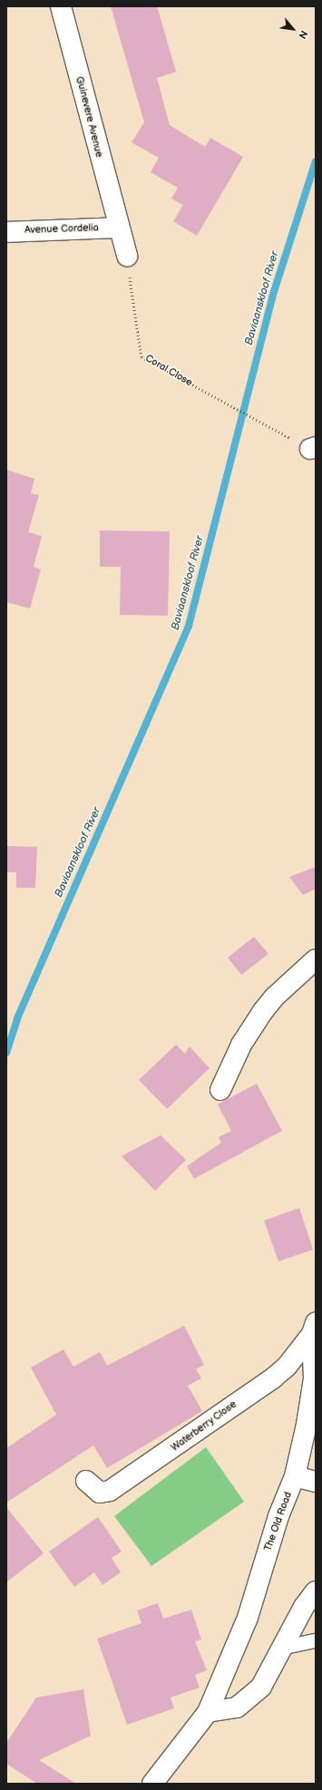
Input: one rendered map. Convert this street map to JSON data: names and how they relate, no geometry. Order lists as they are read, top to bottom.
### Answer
{
  "streets": {
    "street": [
      "Guinevere Avenue",
      "Avenue Cordelia",
      "Waterberry Close",
      "The Old Road"
    ],
    "path": ["Coral Close"]
  },
  "crossings": [
    ["Guinevere Avenue", "Avenue Cordelia"],
    ["Waterberry Close", "The Old Road"]
  ],
  "water": ["Baviaanskloof River"],
  "north": "bottom right"
}
